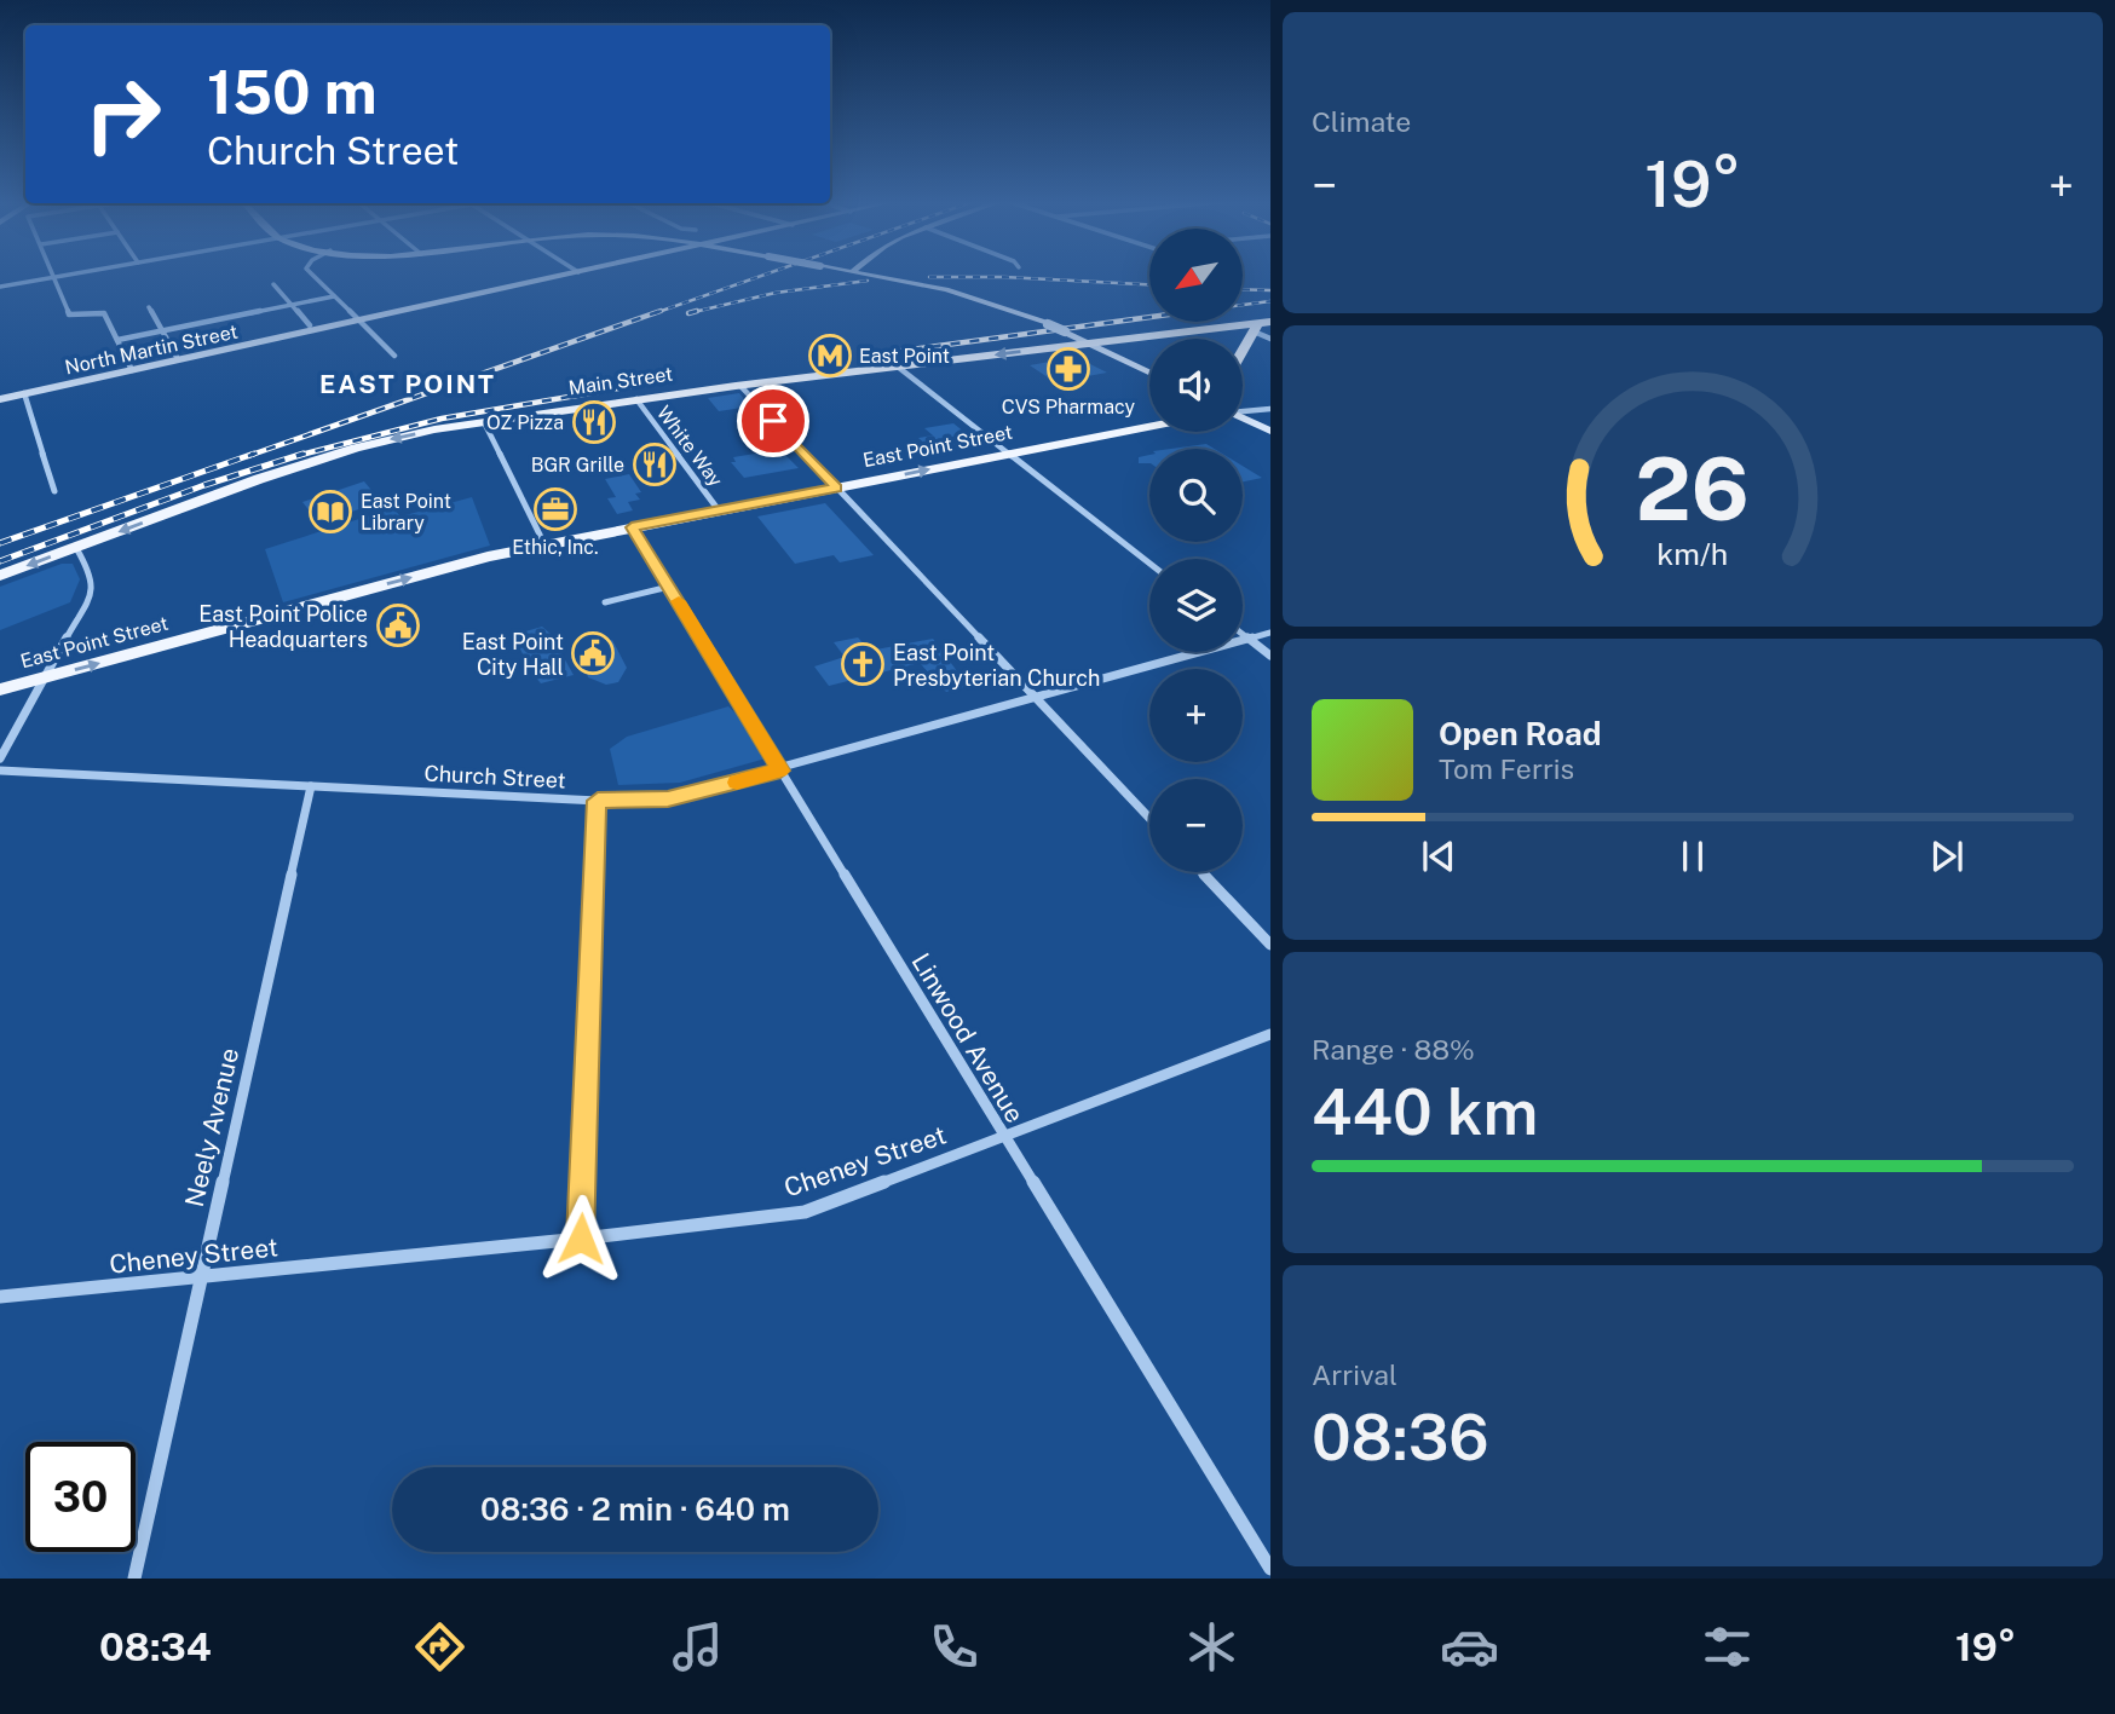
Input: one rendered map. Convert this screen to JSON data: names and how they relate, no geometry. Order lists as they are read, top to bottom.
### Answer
{
  "streets": {
    "main road": ["North Martin Street", "Main Street", "East Point Street"],
    "street": [
      "White Way",
      "Church Street",
      "Linwood Avenue",
      "Neely Avenue",
      "Cheney Street"
    ]
  },
  "crossings": [
    ["Main Street", "White Way"],
    ["White Way", "East Point Street"],
    ["East Point Street", "Linwood Avenue"],
    ["Church Street", "Linwood Avenue"],
    ["Church Street", "Neely Avenue"],
    ["Linwood Avenue", "Cheney Street"],
    ["Neely Avenue", "Cheney Street"]
  ],
  "one_way": ["Main Street", "East Point Street"],
  "districts": ["EAST POINT"],
  "places": {
    "metro station": ["East Point"],
    "pharmacy": ["CVS Pharmacy"],
    "restaurant": ["OZ Pizza", "BGR Grille"],
    "office": ["Ethic, Inc."],
    "library": ["East Point Library"],
    "public building": ["East Point Police Headquarters", "East Point City Hall"],
    "church": ["East Point Presbyterian Church"]
  },
  "north": "bottom left",
  "page": {
    "tile": [
      "Climate",
      ["Range · 88%", "440 km"],
      ["Arrival", "08:36"]
    ],
    "turn": ["150 m", "Church Street"],
    "heat": ["−", "19°", "+"],
    "map_buttons": ["+", "−"],
    "song": ["Open Road", "Tom Ferris"],
    "limit": "30",
    "trip": "08:36 · 2 min · 640 m",
    "tabs": ["08:34", "19°"],
    "gauge": ["26", "km/h"]
  }
}
